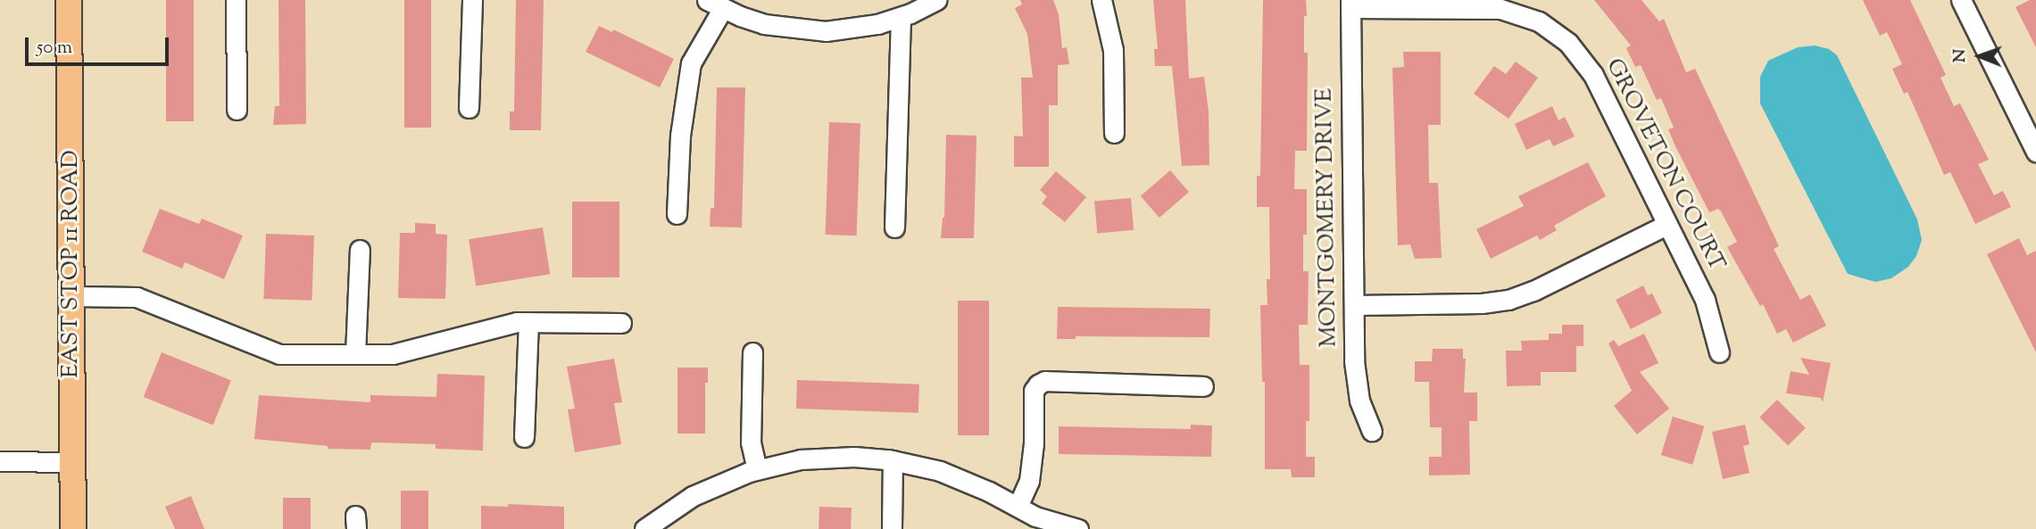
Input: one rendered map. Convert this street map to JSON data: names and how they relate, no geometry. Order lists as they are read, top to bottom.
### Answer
{
  "streets": {
    "main road": ["EAST STOP 11 ROAD"],
    "street": ["GROVETON COURT", "MONTGOMERY DRIVE"]
  },
  "crossings": [
    ["GROVETON COURT", "MONTGOMERY DRIVE"]
  ],
  "scale_bar": "50 m",
  "north": "left"
}
